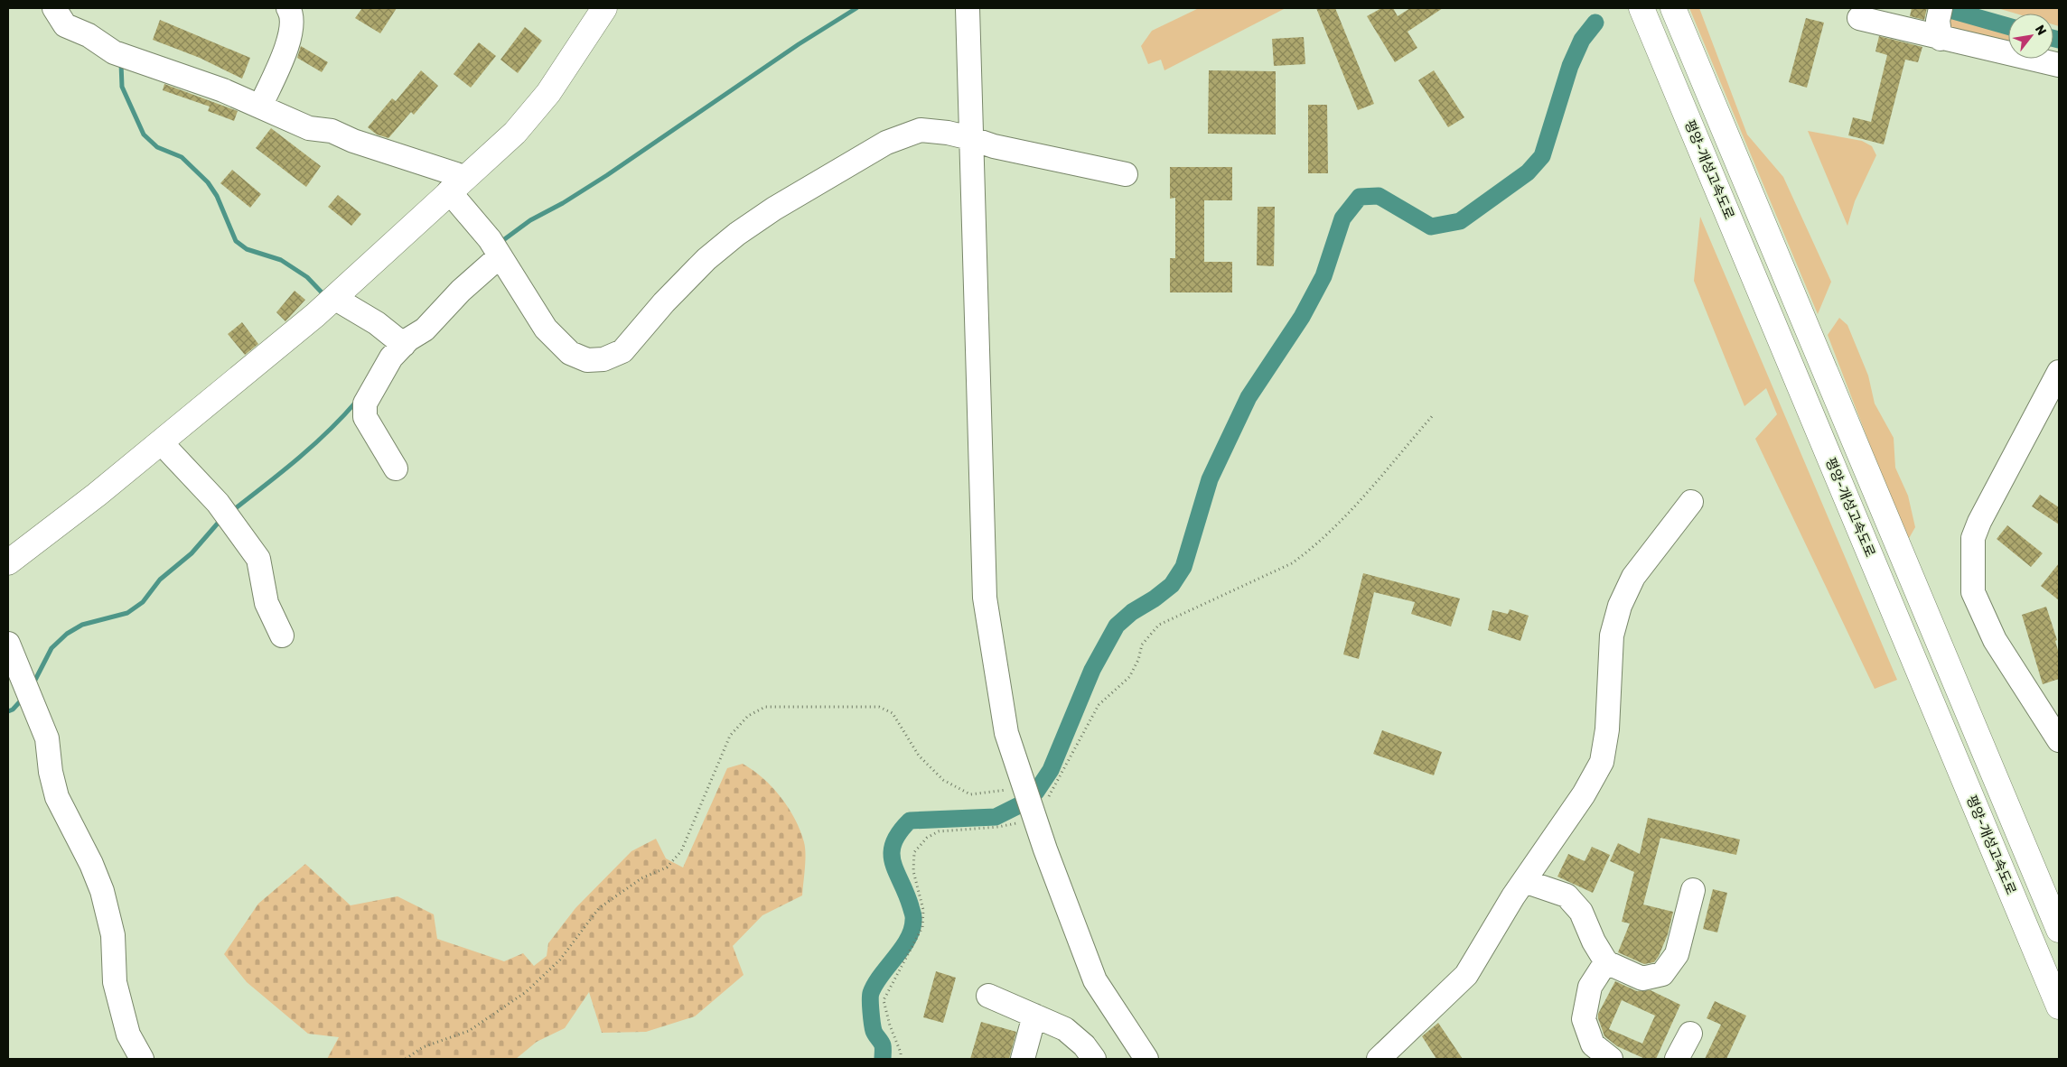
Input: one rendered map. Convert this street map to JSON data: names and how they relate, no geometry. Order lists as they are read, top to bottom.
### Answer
{
  "streets": {
    "main road": ["평양-개성고속도로"]
  },
  "north": "top right"
}
